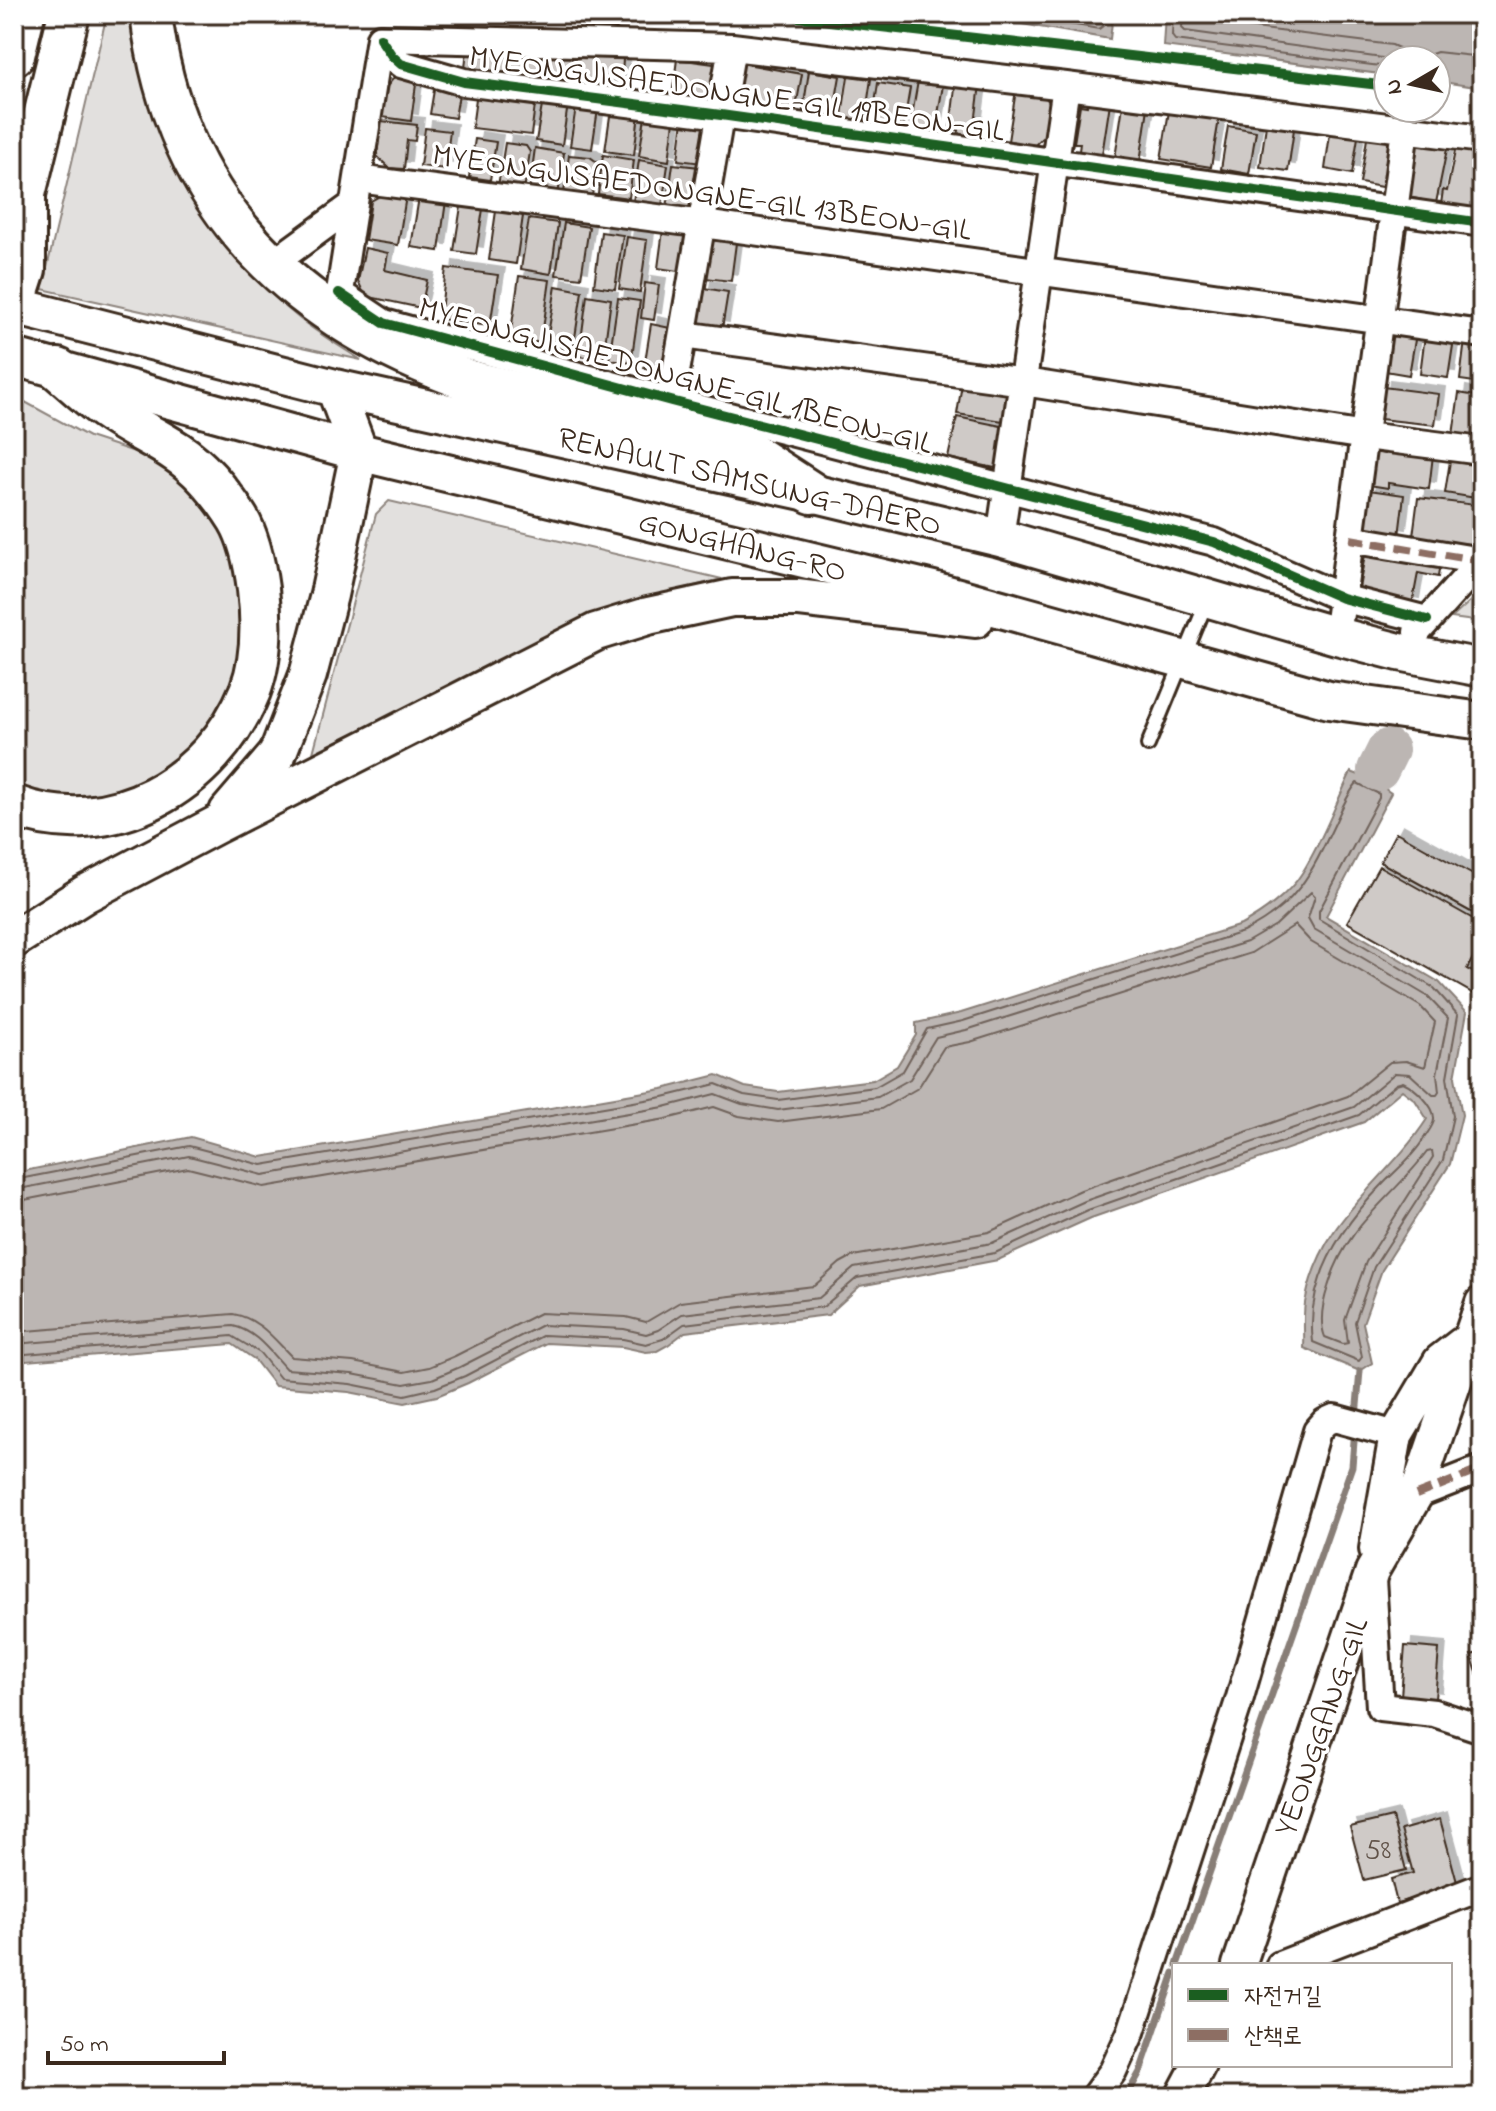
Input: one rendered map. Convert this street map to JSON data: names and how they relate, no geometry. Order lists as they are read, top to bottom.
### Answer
{
  "streets": {
    "main road": ["RENAULT SAMSUNG-DAERO", "GONGHANG-RO"],
    "street": [
      "MYEONGJISAEDONGNE-GIL 19BEON-GIL",
      "MYEONGJISAEDONGNE-GIL 13BEON-GIL",
      "MYEONGJISAEDONGNE-GIL 1BEON-GIL",
      "YEONGGANG-GIL"
    ]
  },
  "house_numbers": ["58"],
  "legend": ["자전거길", "산책로"],
  "scale_bar": "50 m",
  "north": "left"
}
